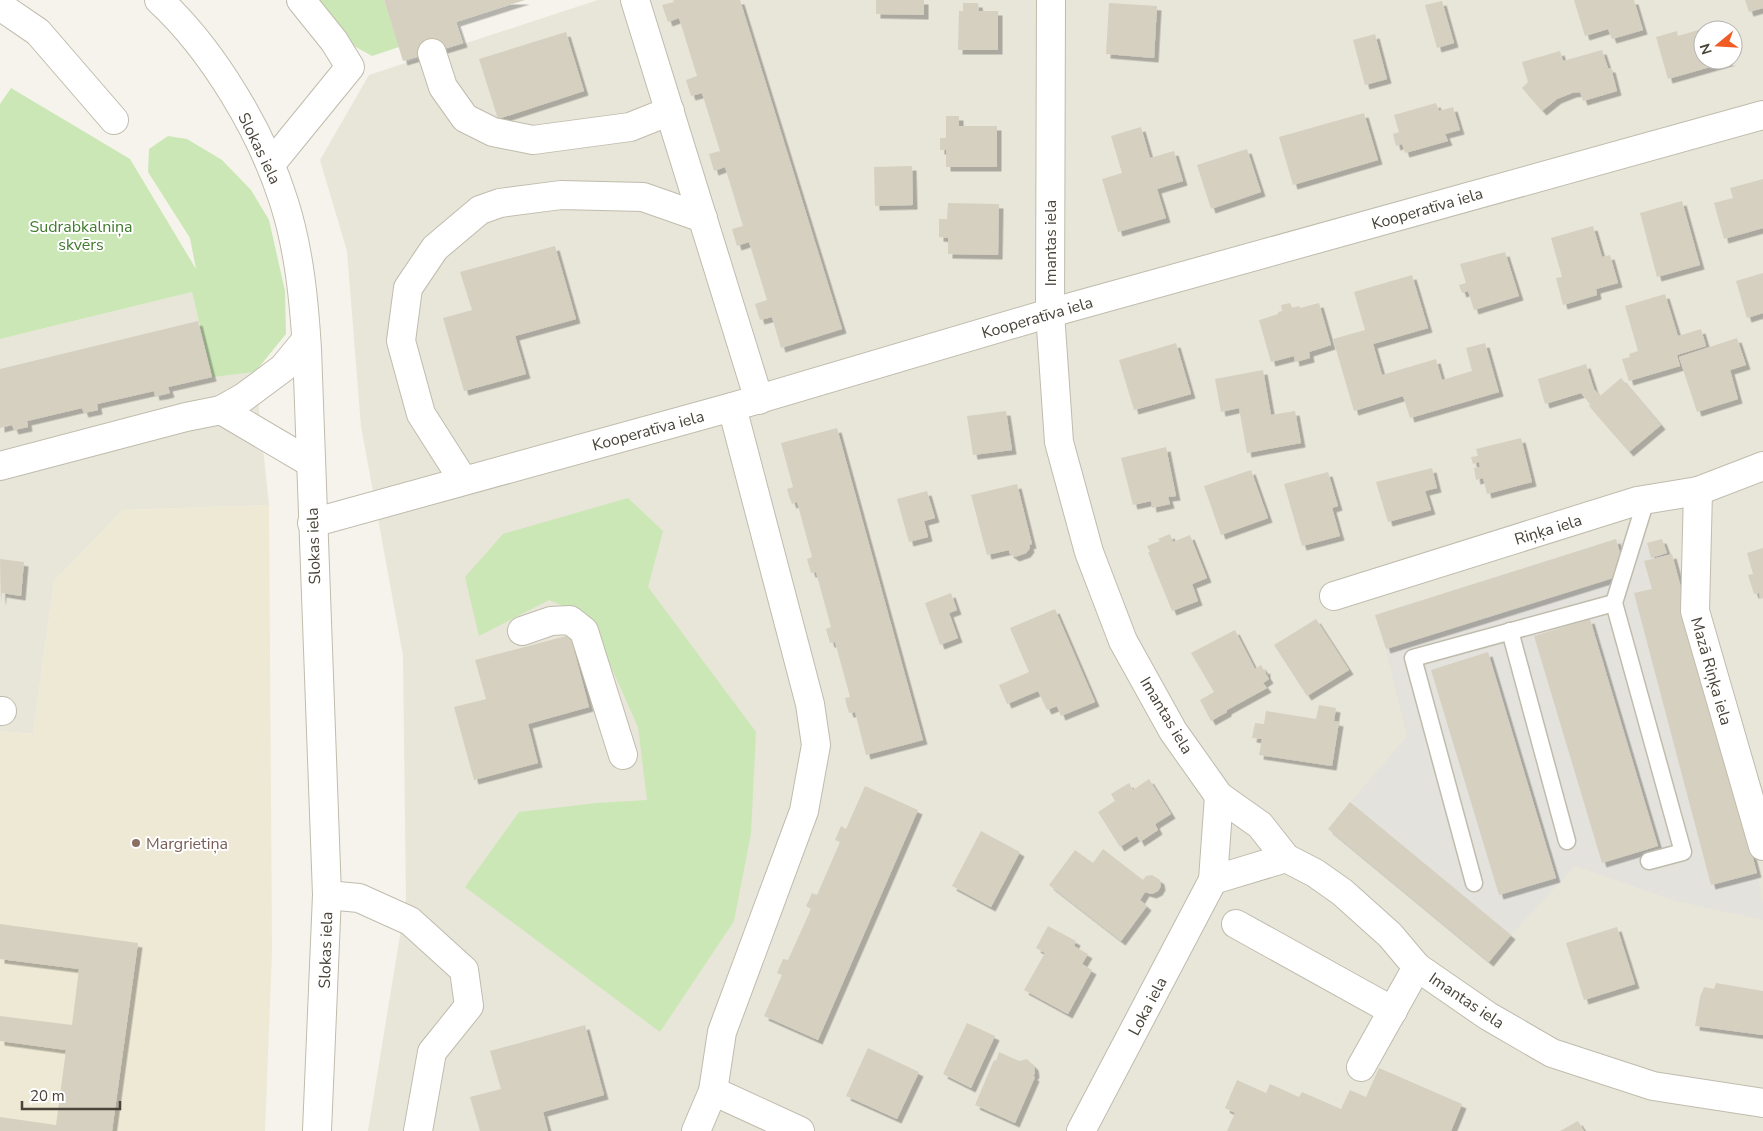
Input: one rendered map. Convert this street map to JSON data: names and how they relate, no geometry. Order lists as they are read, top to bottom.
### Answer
{
  "streets": {
    "street": [
      "Slokas iela",
      "Kooperatīva iela",
      "Imantas iela",
      "Riņķa iela",
      "Mazā Riņķa iela",
      "Loka iela"
    ]
  },
  "crossings": [
    ["Slokas iela", "Kooperatīva iela"],
    ["Kooperatīva iela", "Imantas iela"],
    ["Imantas iela", "Loka iela"],
    ["Riņķa iela", "Mazā Riņķa iela"]
  ],
  "parks": ["Sudrabkalniņa skvērs"],
  "places": ["Margrietiņa"],
  "scale_bar": "20 m",
  "north": "left"
}
